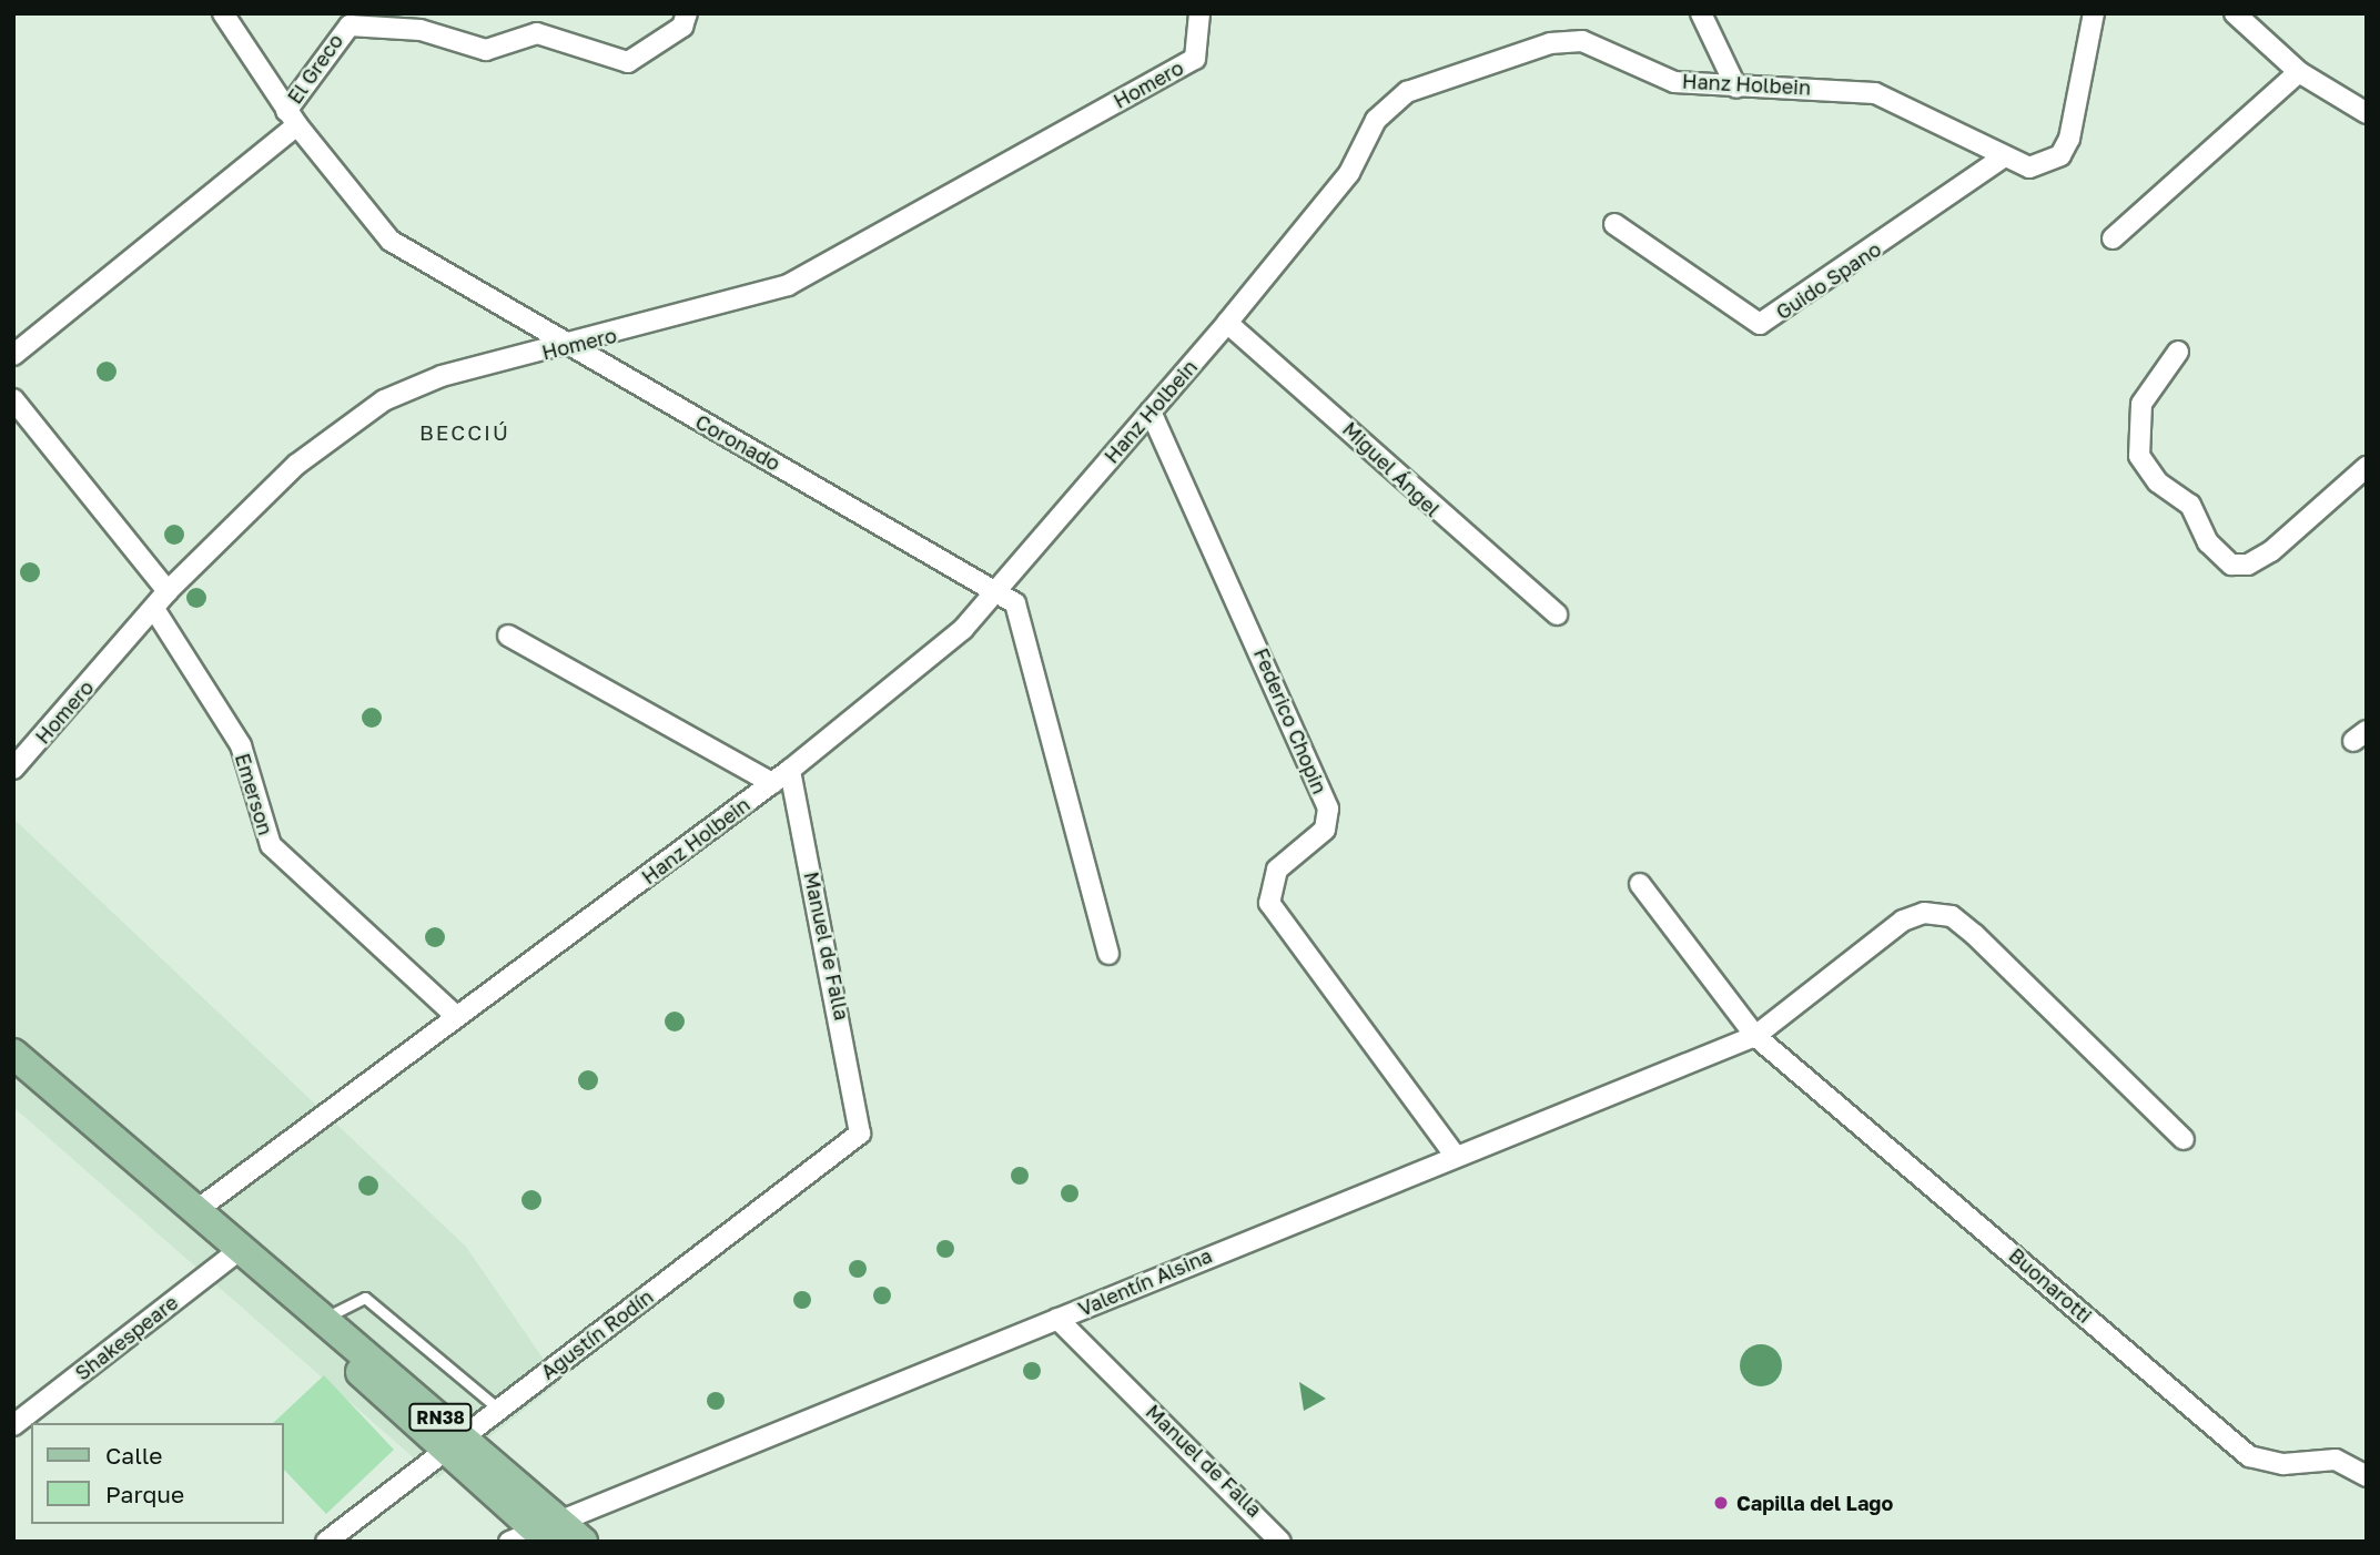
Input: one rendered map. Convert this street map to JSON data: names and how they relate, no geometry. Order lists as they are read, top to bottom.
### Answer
{
  "streets": {
    "main road": ["RN38"],
    "street": [
      "El Greco",
      "Homero",
      "Hanz Holbein",
      "Guido Spano",
      "Coronado",
      "Miguel Ángel",
      "Federico Chopin",
      "Emerson",
      "Manuel de Falla",
      "Valentín Alsina",
      "Buonarotti",
      "Agustín Rodín",
      "Shakespeare"
    ]
  },
  "crossings": [
    ["El Greco", "Coronado"],
    ["Homero", "Coronado"],
    ["Homero", "Emerson"],
    ["Hanz Holbein", "Guido Spano"],
    ["Hanz Holbein", "Coronado"],
    ["Hanz Holbein", "Miguel Ángel"],
    ["Hanz Holbein", "Federico Chopin"],
    ["Hanz Holbein", "Emerson"],
    ["Hanz Holbein", "Manuel de Falla"],
    ["Hanz Holbein", "RN38"],
    ["Federico Chopin", "Valentín Alsina"],
    ["Manuel de Falla", "Valentín Alsina"],
    ["Manuel de Falla", "Agustín Rodín"],
    ["Valentín Alsina", "Buonarotti"],
    ["Valentín Alsina", "RN38"],
    ["Agustín Rodín", "RN38"],
    ["Shakespeare", "RN38"]
  ],
  "districts": ["BECCIÚ"],
  "places": ["Capilla del Lago"],
  "legend": ["Calle", "Parque"]
}
